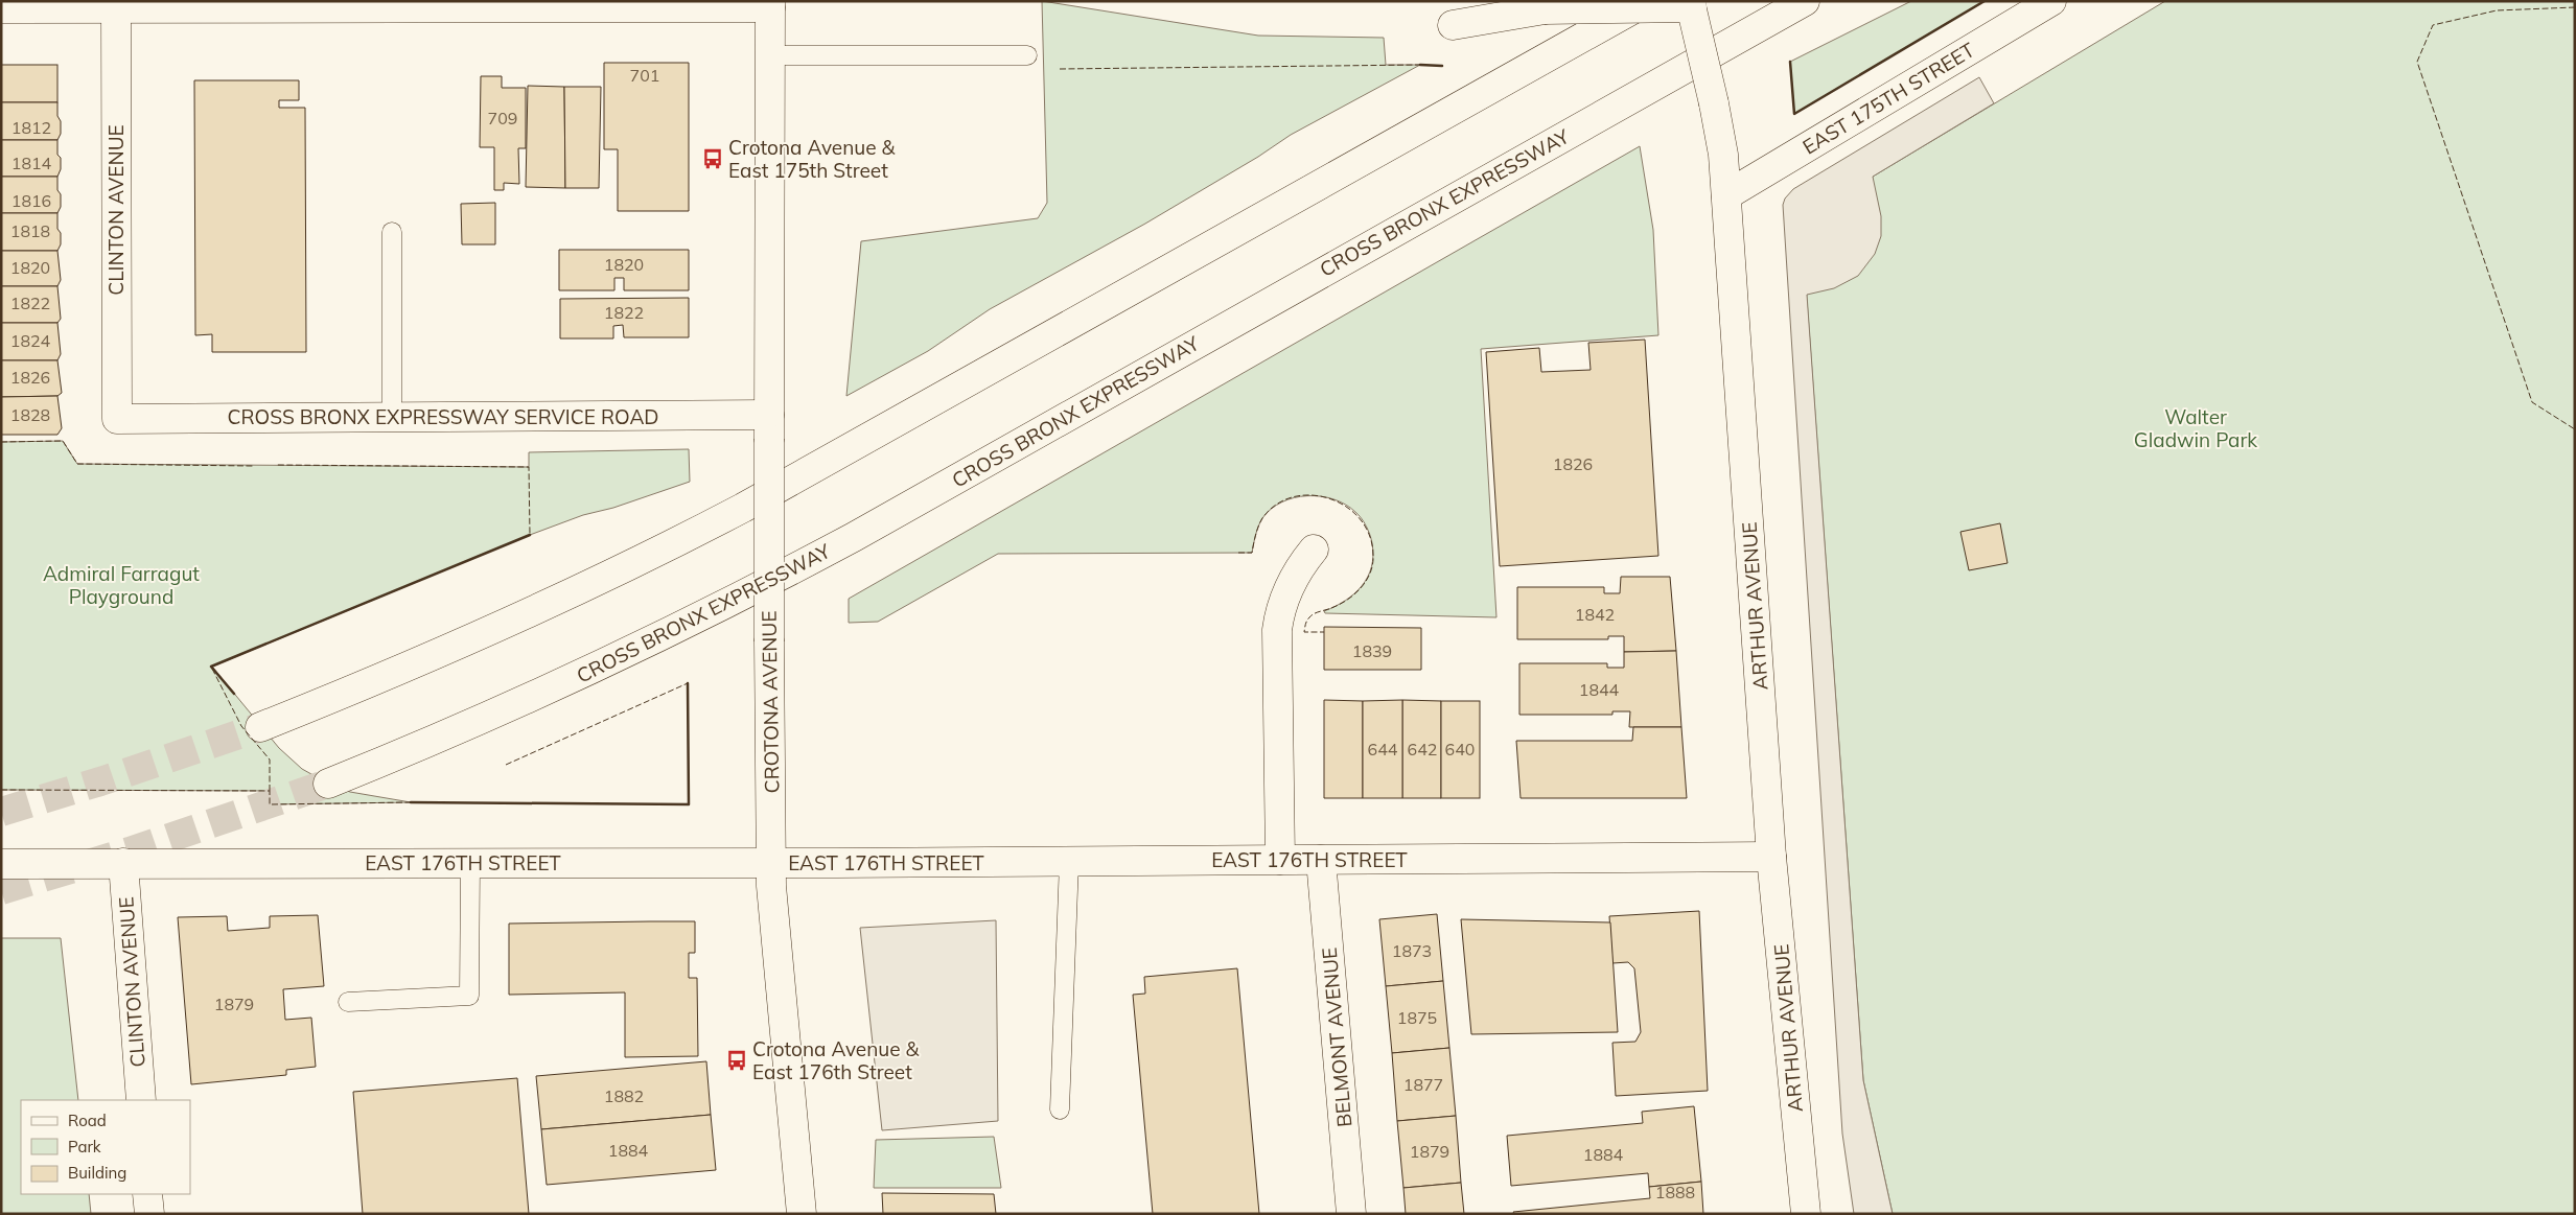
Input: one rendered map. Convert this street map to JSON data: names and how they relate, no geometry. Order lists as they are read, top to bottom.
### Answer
{
  "streets": {
    "main road": [
      "EAST 175TH STREET",
      "CROSS BRONX EXPRESSWAY",
      "CLINTON AVENUE",
      "CROSS BRONX EXPRESSWAY SERVICE ROAD",
      "ARTHUR AVENUE",
      "CROTONA AVENUE",
      "EAST 176TH STREET",
      "BELMONT AVENUE"
    ]
  },
  "crossings": [
    ["EAST 175TH STREET", "ARTHUR AVENUE"],
    ["CLINTON AVENUE", "CROSS BRONX EXPRESSWAY SERVICE ROAD"],
    ["CLINTON AVENUE", "EAST 176TH STREET"],
    ["CROSS BRONX EXPRESSWAY SERVICE ROAD", "CROTONA AVENUE"],
    ["ARTHUR AVENUE", "EAST 176TH STREET"],
    ["CROTONA AVENUE", "EAST 176TH STREET"],
    ["EAST 176TH STREET", "BELMONT AVENUE"]
  ],
  "parks": ["Walter Gladwin Park", "Admiral Farragut Playground"],
  "places": {
    "bus stop": ["Crotona Avenue & East 175th Street", "Crotona Avenue & East 176th Street"]
  },
  "house_numbers": [
    "701",
    "709",
    "1812",
    "1814",
    "1816",
    "1818",
    "1820",
    "1820",
    "1822",
    "1822",
    "1824",
    "1826",
    "1828",
    "1826",
    "1842",
    "1839",
    "1844",
    "644",
    "642",
    "640",
    "1873",
    "1879",
    "1875",
    "1877",
    "1882",
    "1884",
    "1879",
    "1884",
    "1888"
  ],
  "legend": ["Road", "Park", "Building"]
}
